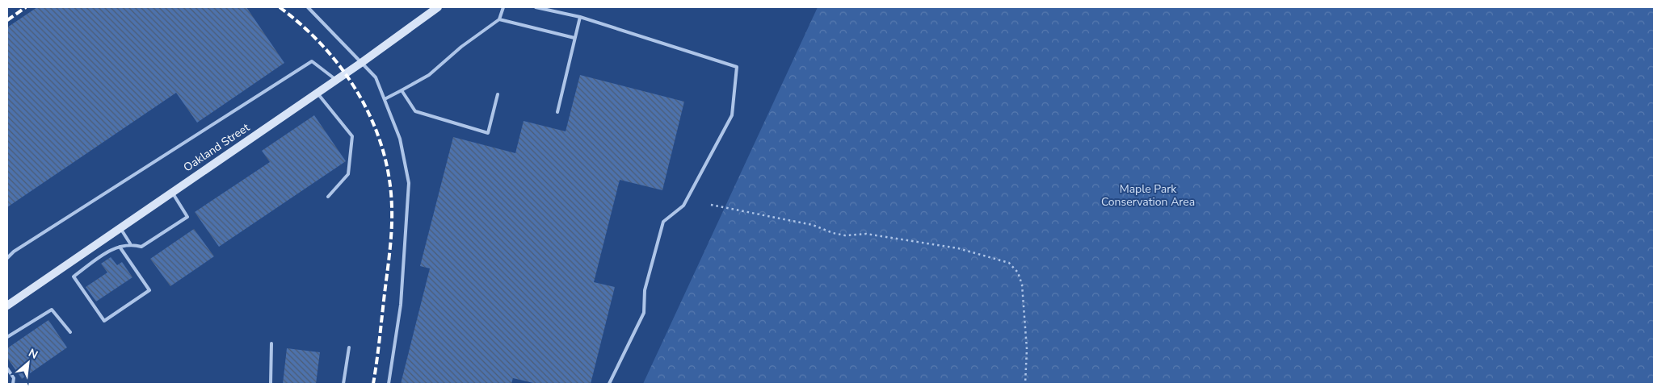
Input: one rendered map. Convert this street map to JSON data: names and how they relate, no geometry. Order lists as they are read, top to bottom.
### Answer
{
  "streets": {
    "main road": ["Oakland Street"]
  },
  "parks": ["Maple Park Conservation Area"],
  "north": "top right"
}
